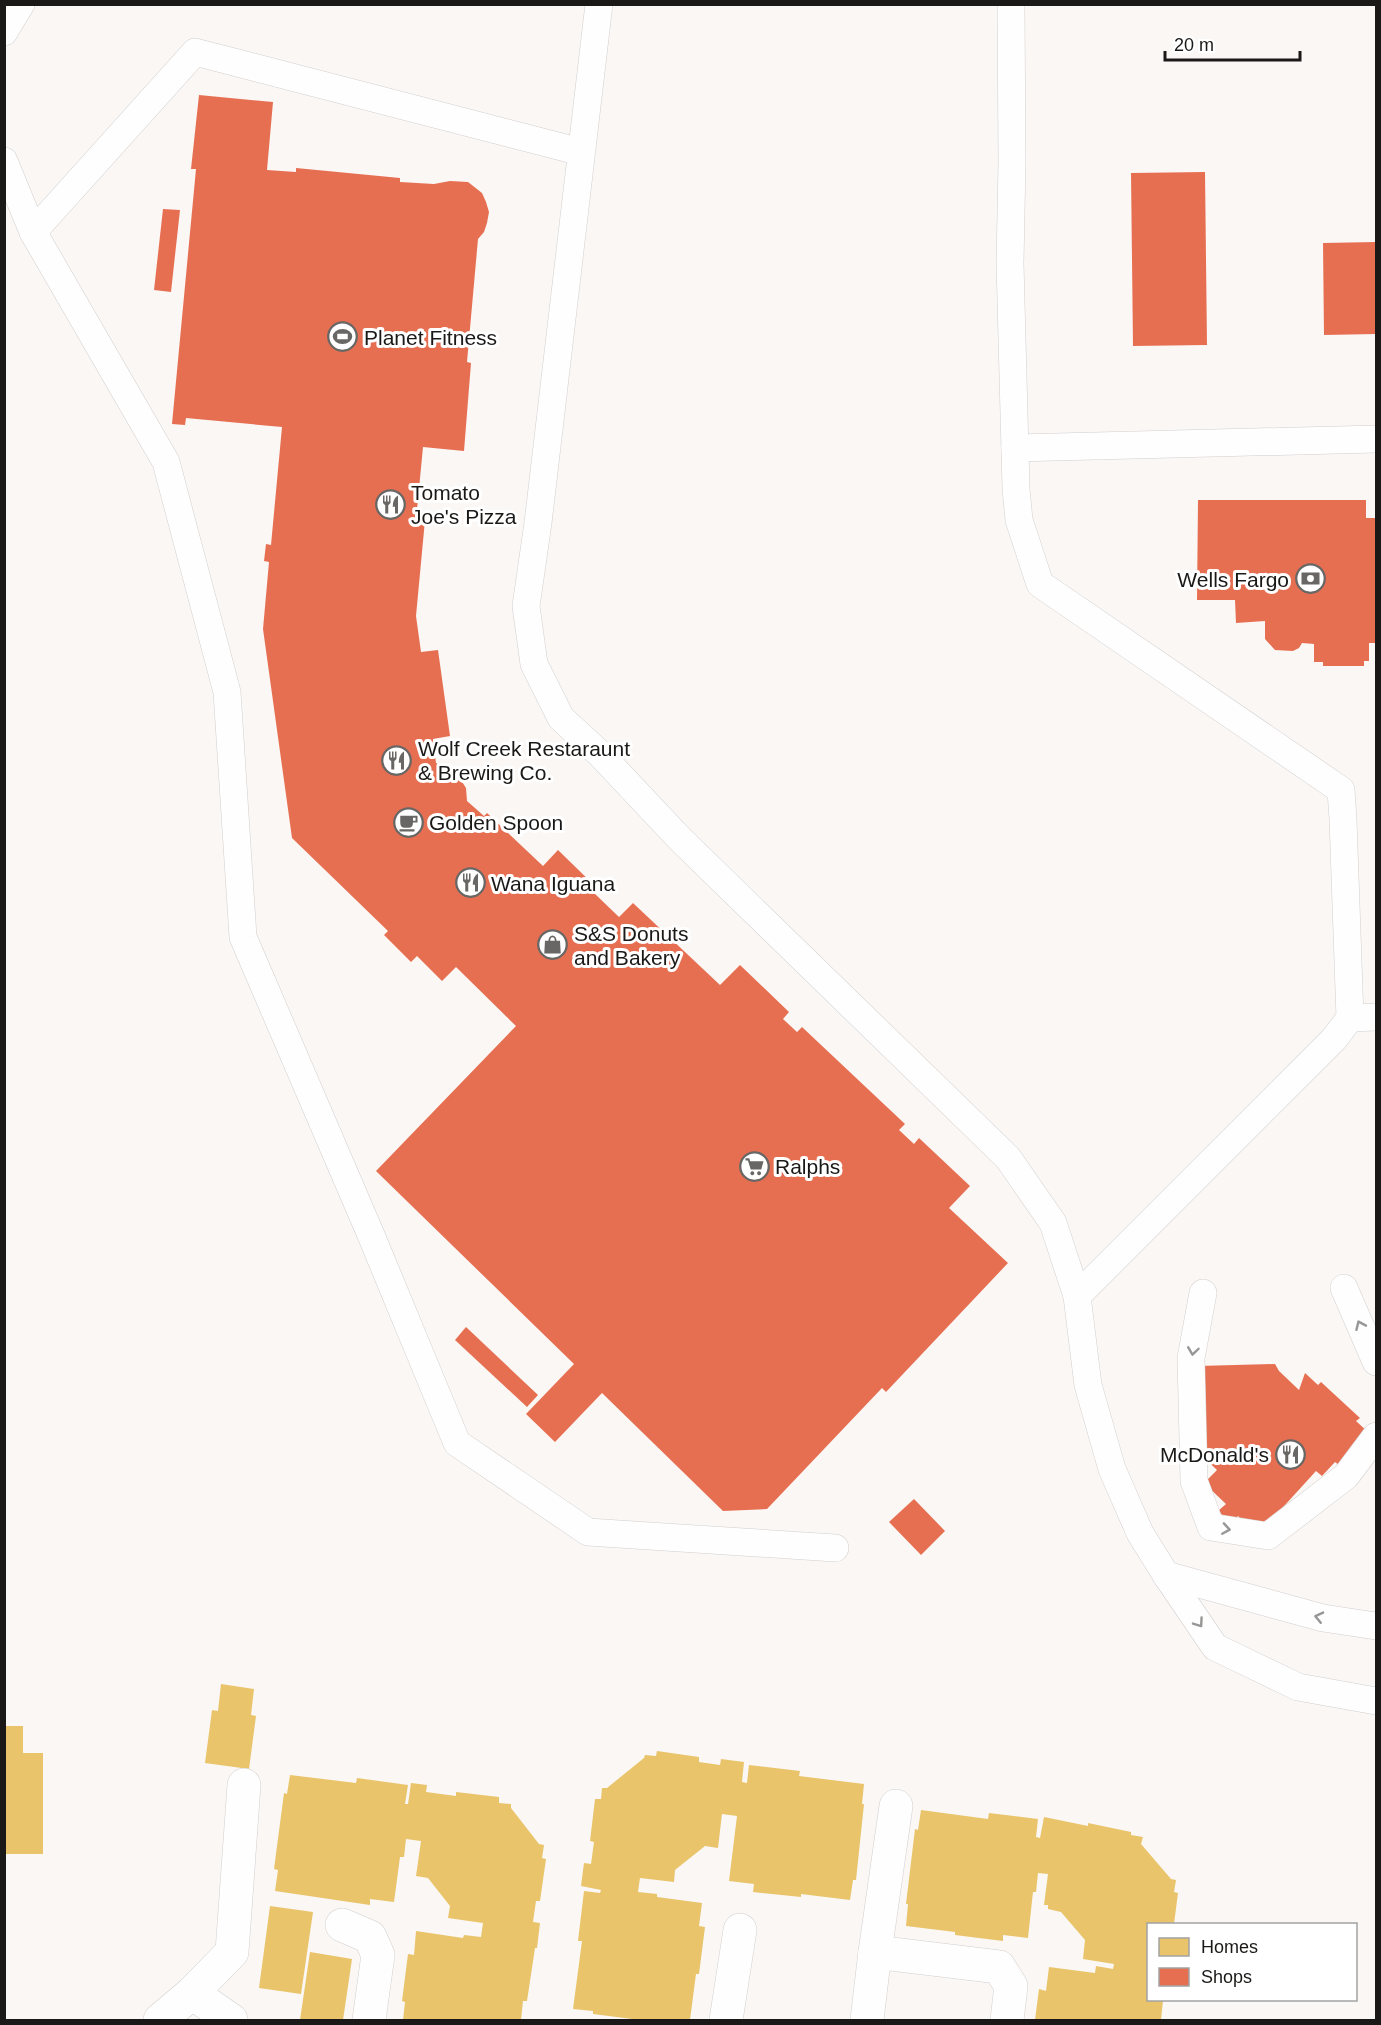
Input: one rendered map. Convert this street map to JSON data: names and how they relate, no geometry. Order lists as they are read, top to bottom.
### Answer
{
  "places": {
    "sports": ["Planet Fitness"],
    "restaurant": [
      "Tomato Joe's Pizza",
      "Wolf Creek Restaraunt & Brewing Co.",
      "Wana Iguana",
      "McDonald's"
    ],
    "bank": ["Wells Fargo"],
    "cafe": ["Golden Spoon"],
    "shop": ["S&S Donuts and Bakery"],
    "supermarket": ["Ralphs"]
  },
  "legend": ["Homes", "Shops"],
  "scale_bar": "20 m"
}
